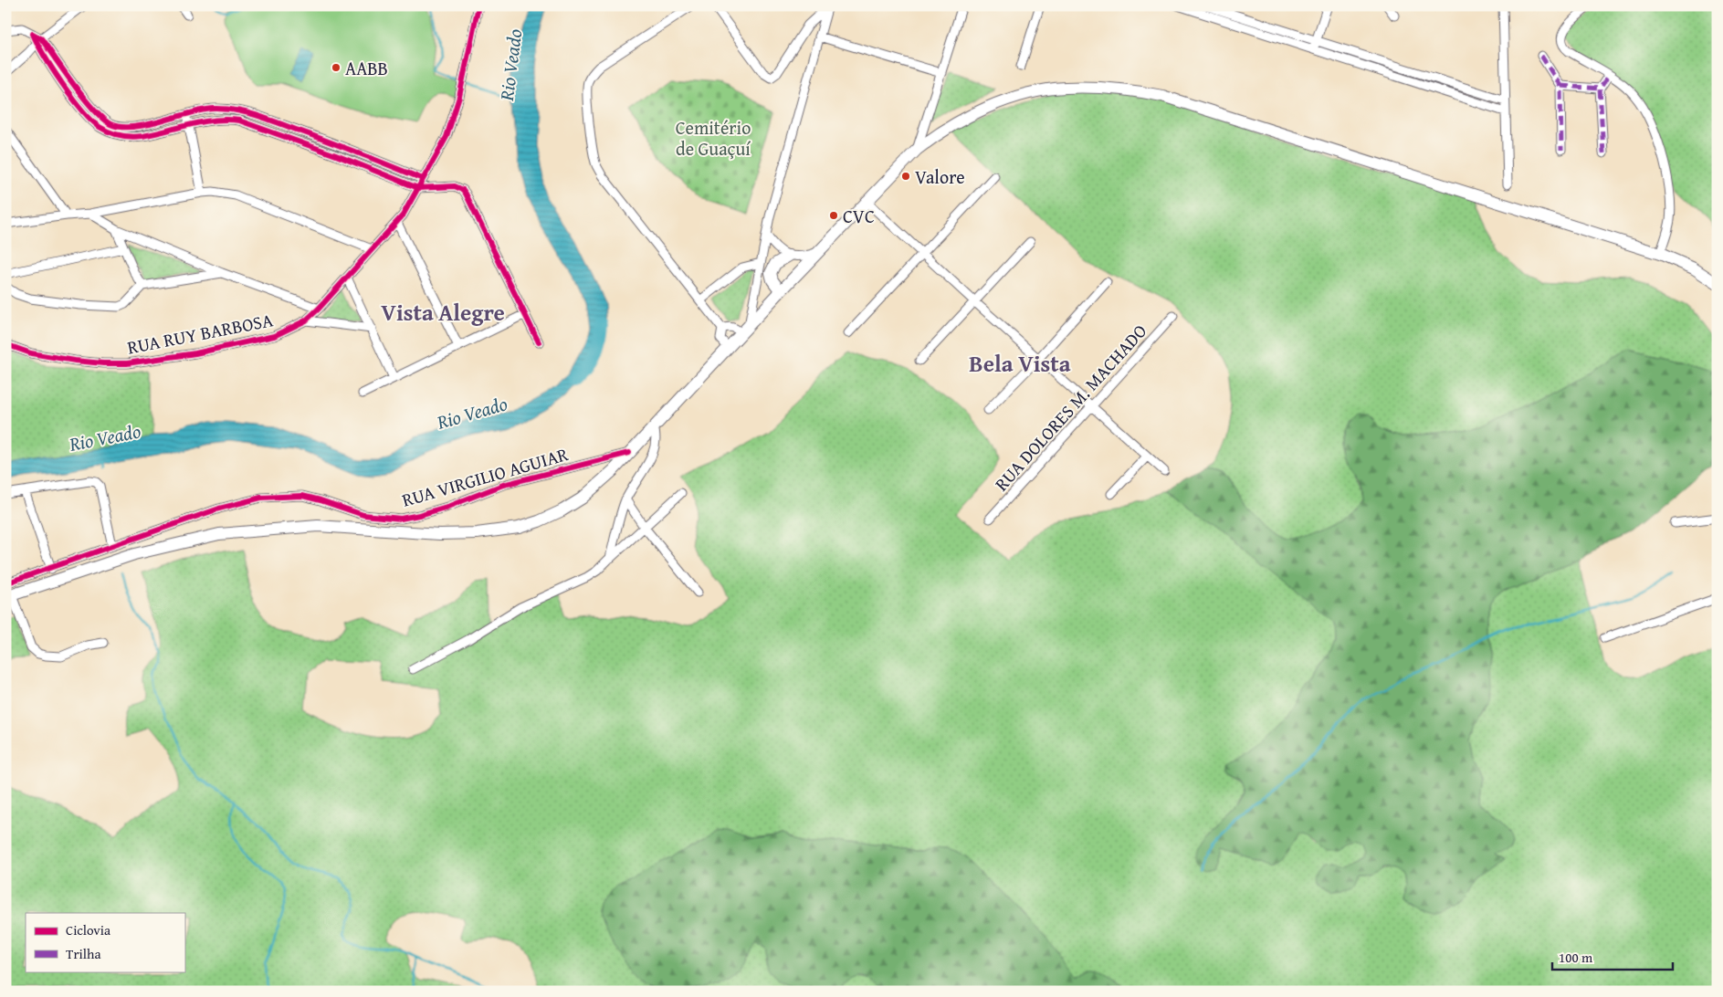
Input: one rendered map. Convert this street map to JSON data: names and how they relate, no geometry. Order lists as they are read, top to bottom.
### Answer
{
  "streets": {
    "street": ["RUA RUY BARBOSA", "RUA DOLORES M. MACHADO", "RUA VIRGILIO AGUIAR"]
  },
  "districts": ["Vista Alegre", "Bela Vista"],
  "water": ["Rio Veado"],
  "parks": ["Cemitério de Guaçuí"],
  "places": ["AABB", "Valore", "CVC"],
  "legend": ["Ciclovia", "Trilha"],
  "scale_bar": "100 m"
}
